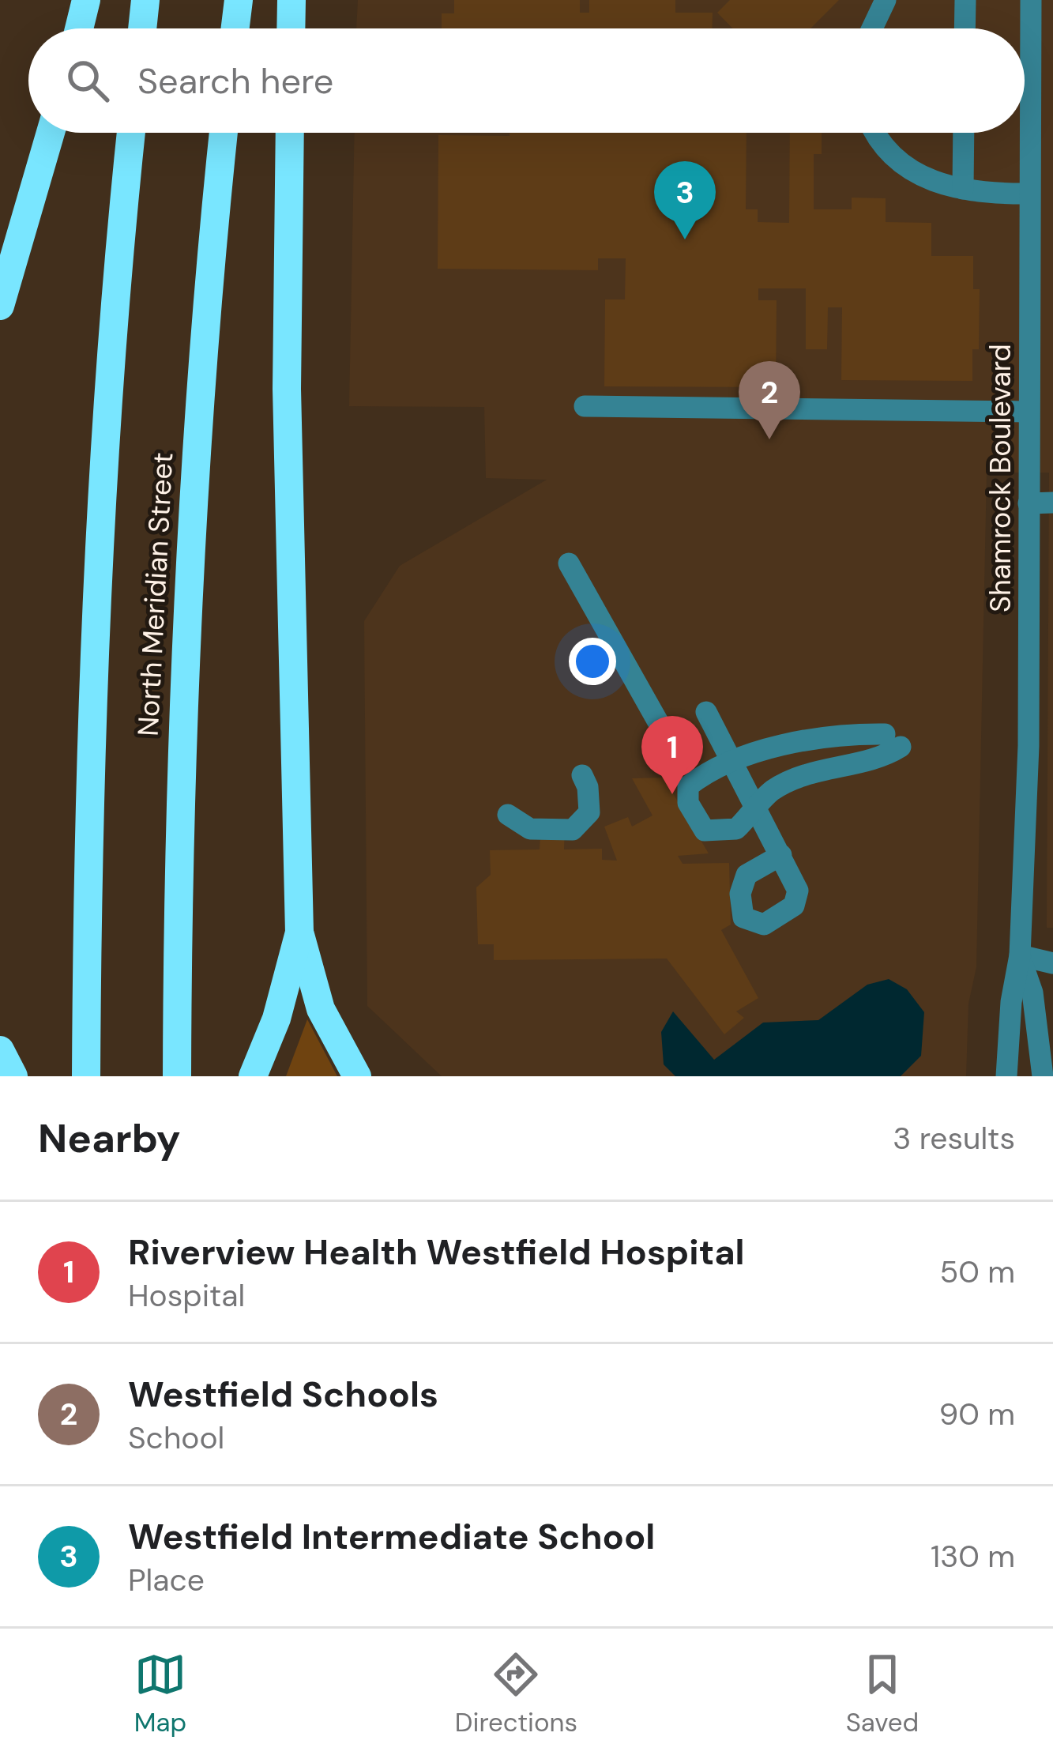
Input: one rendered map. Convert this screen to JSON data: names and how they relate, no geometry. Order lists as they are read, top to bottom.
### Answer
{
  "streets": {
    "highway": ["North Meridian Street"],
    "street": ["Shamrock Boulevard"]
  },
  "page": {
    "search": "Search here",
    "pins": ["3", "2", "1"],
    "heading": ["Nearby", "3 results"],
    "list": [
      {
        "mark": "1",
        "name": "Riverview Health Westfield Hospital",
        "note": "Hospital",
        "value": "50 m"
      },
      {
        "mark": "2",
        "name": "Westfield Schools",
        "note": "School",
        "value": "90 m"
      },
      {
        "mark": "3",
        "name": "Westfield Intermediate School",
        "note": "Place",
        "value": "130 m"
      }
    ],
    "nav": ["Map", "Directions", "Saved"]
  }
}
